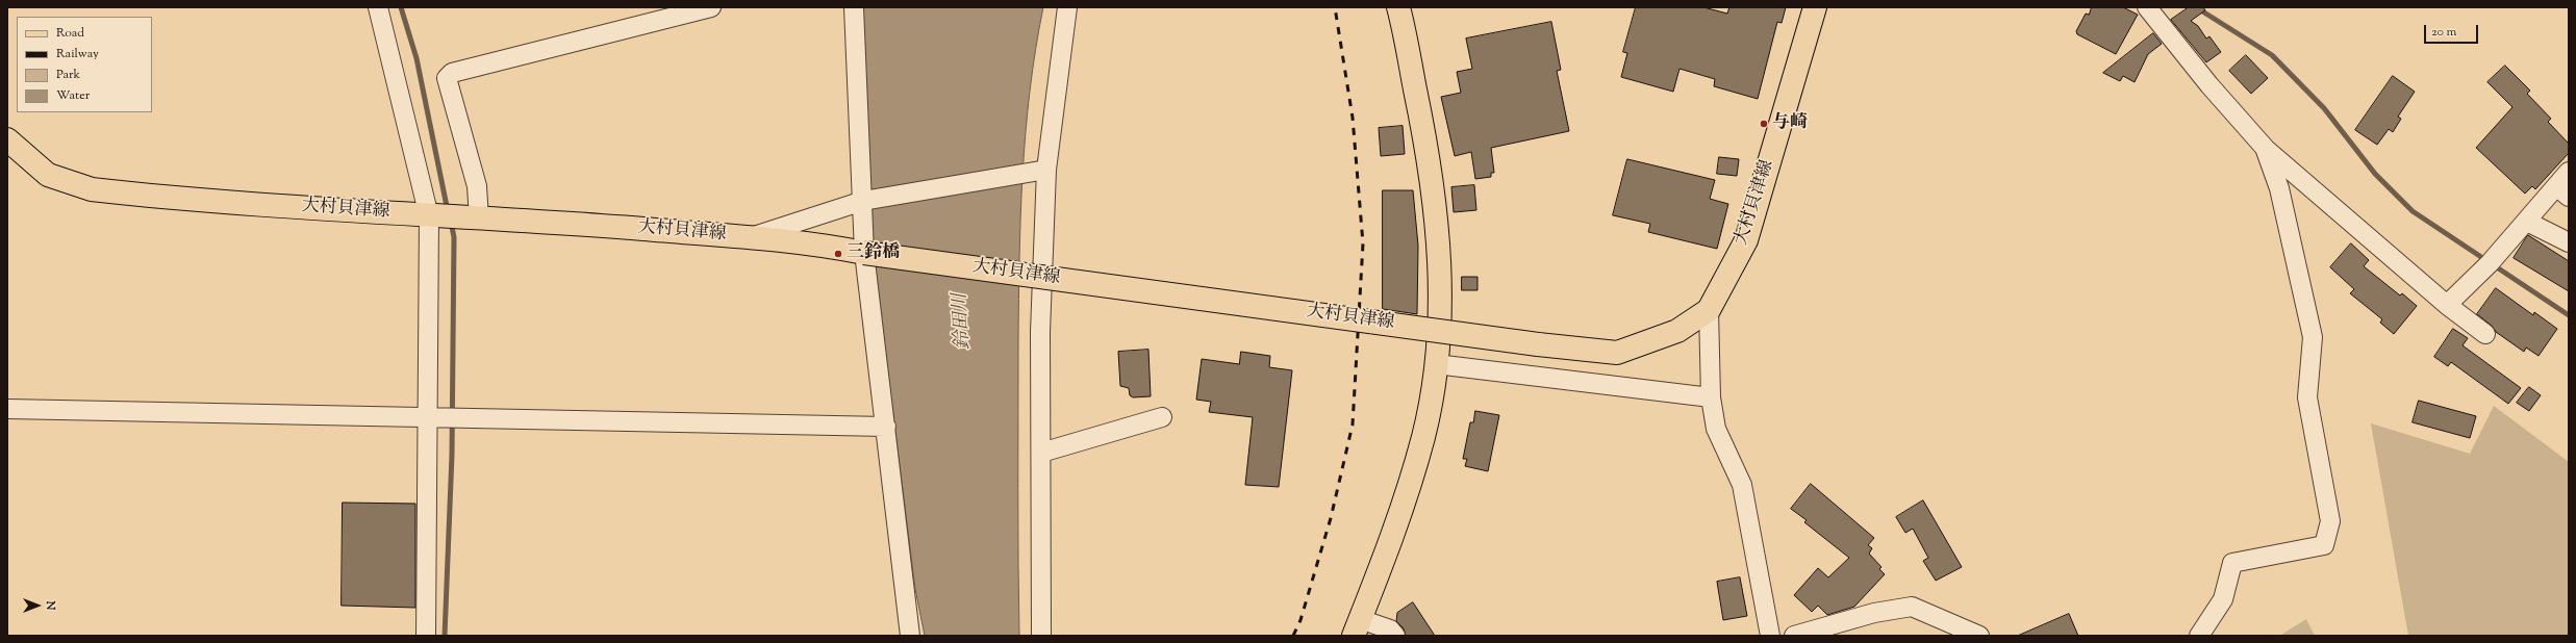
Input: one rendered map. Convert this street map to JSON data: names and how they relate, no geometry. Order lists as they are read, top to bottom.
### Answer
{
  "streets": {
    "main road": ["大村貝津線"]
  },
  "water": ["鈴田川"],
  "places": ["与崎", "三鈴橋"],
  "legend": [
    "Road",
    "Railway",
    "Park",
    "Water"
  ],
  "scale_bar": "20 m",
  "north": "right"
}
